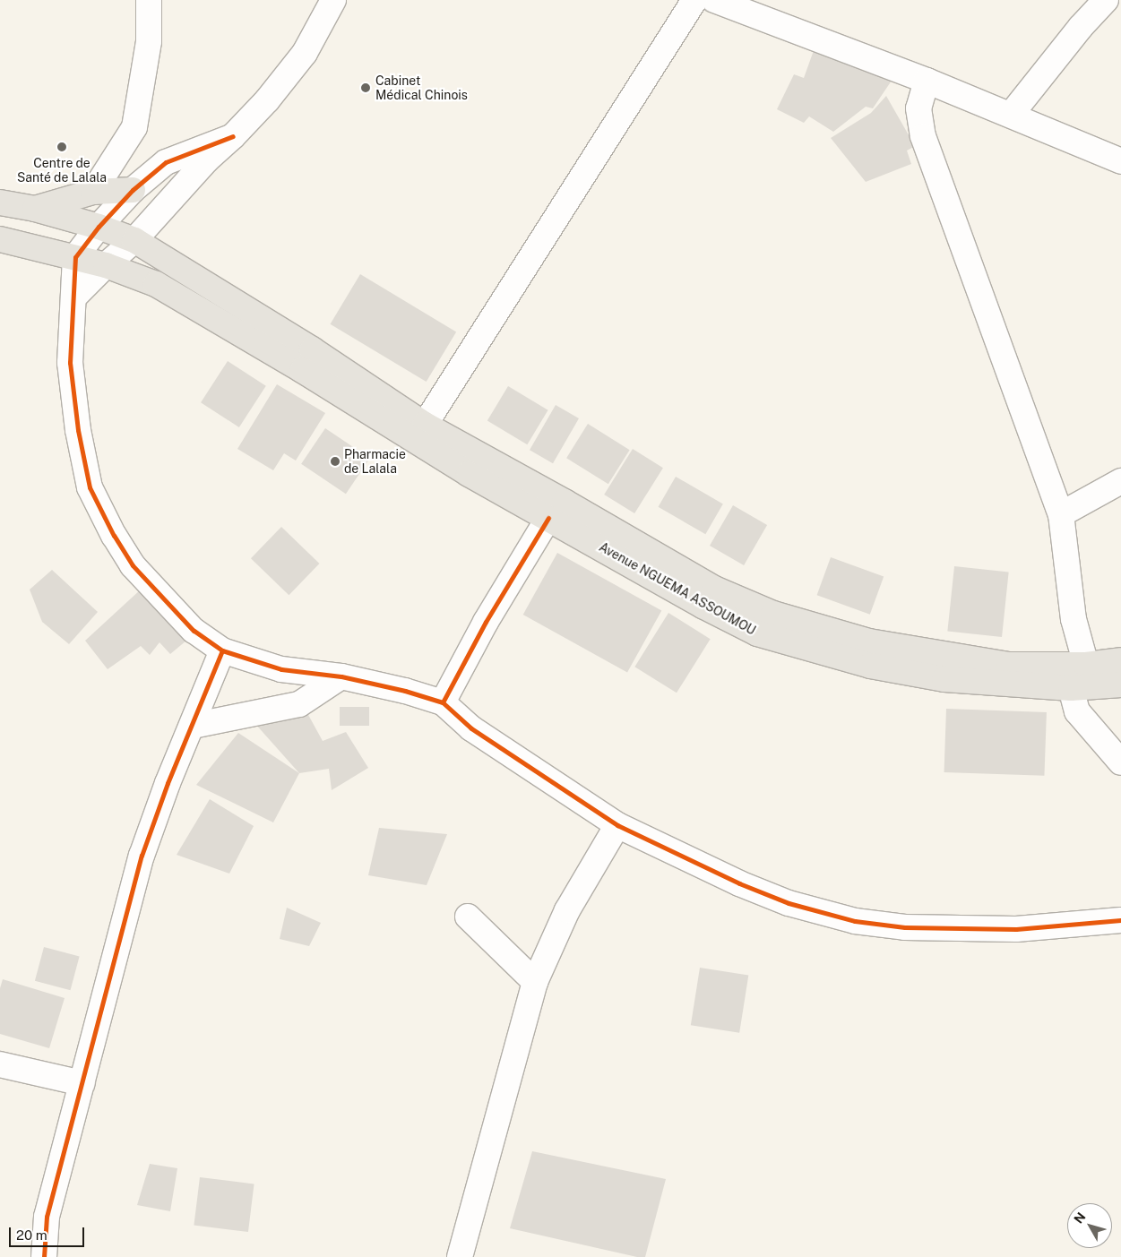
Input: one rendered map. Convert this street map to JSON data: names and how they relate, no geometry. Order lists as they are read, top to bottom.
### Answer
{
  "streets": {
    "main road": ["Avenue NGUEMA ASSOUMOU"]
  },
  "places": ["Cabinet Médical Chinois", "Centre de Santé de Lalala", "Pharmacie de Lalala"],
  "scale_bar": "20 m",
  "north": "top left"
}
